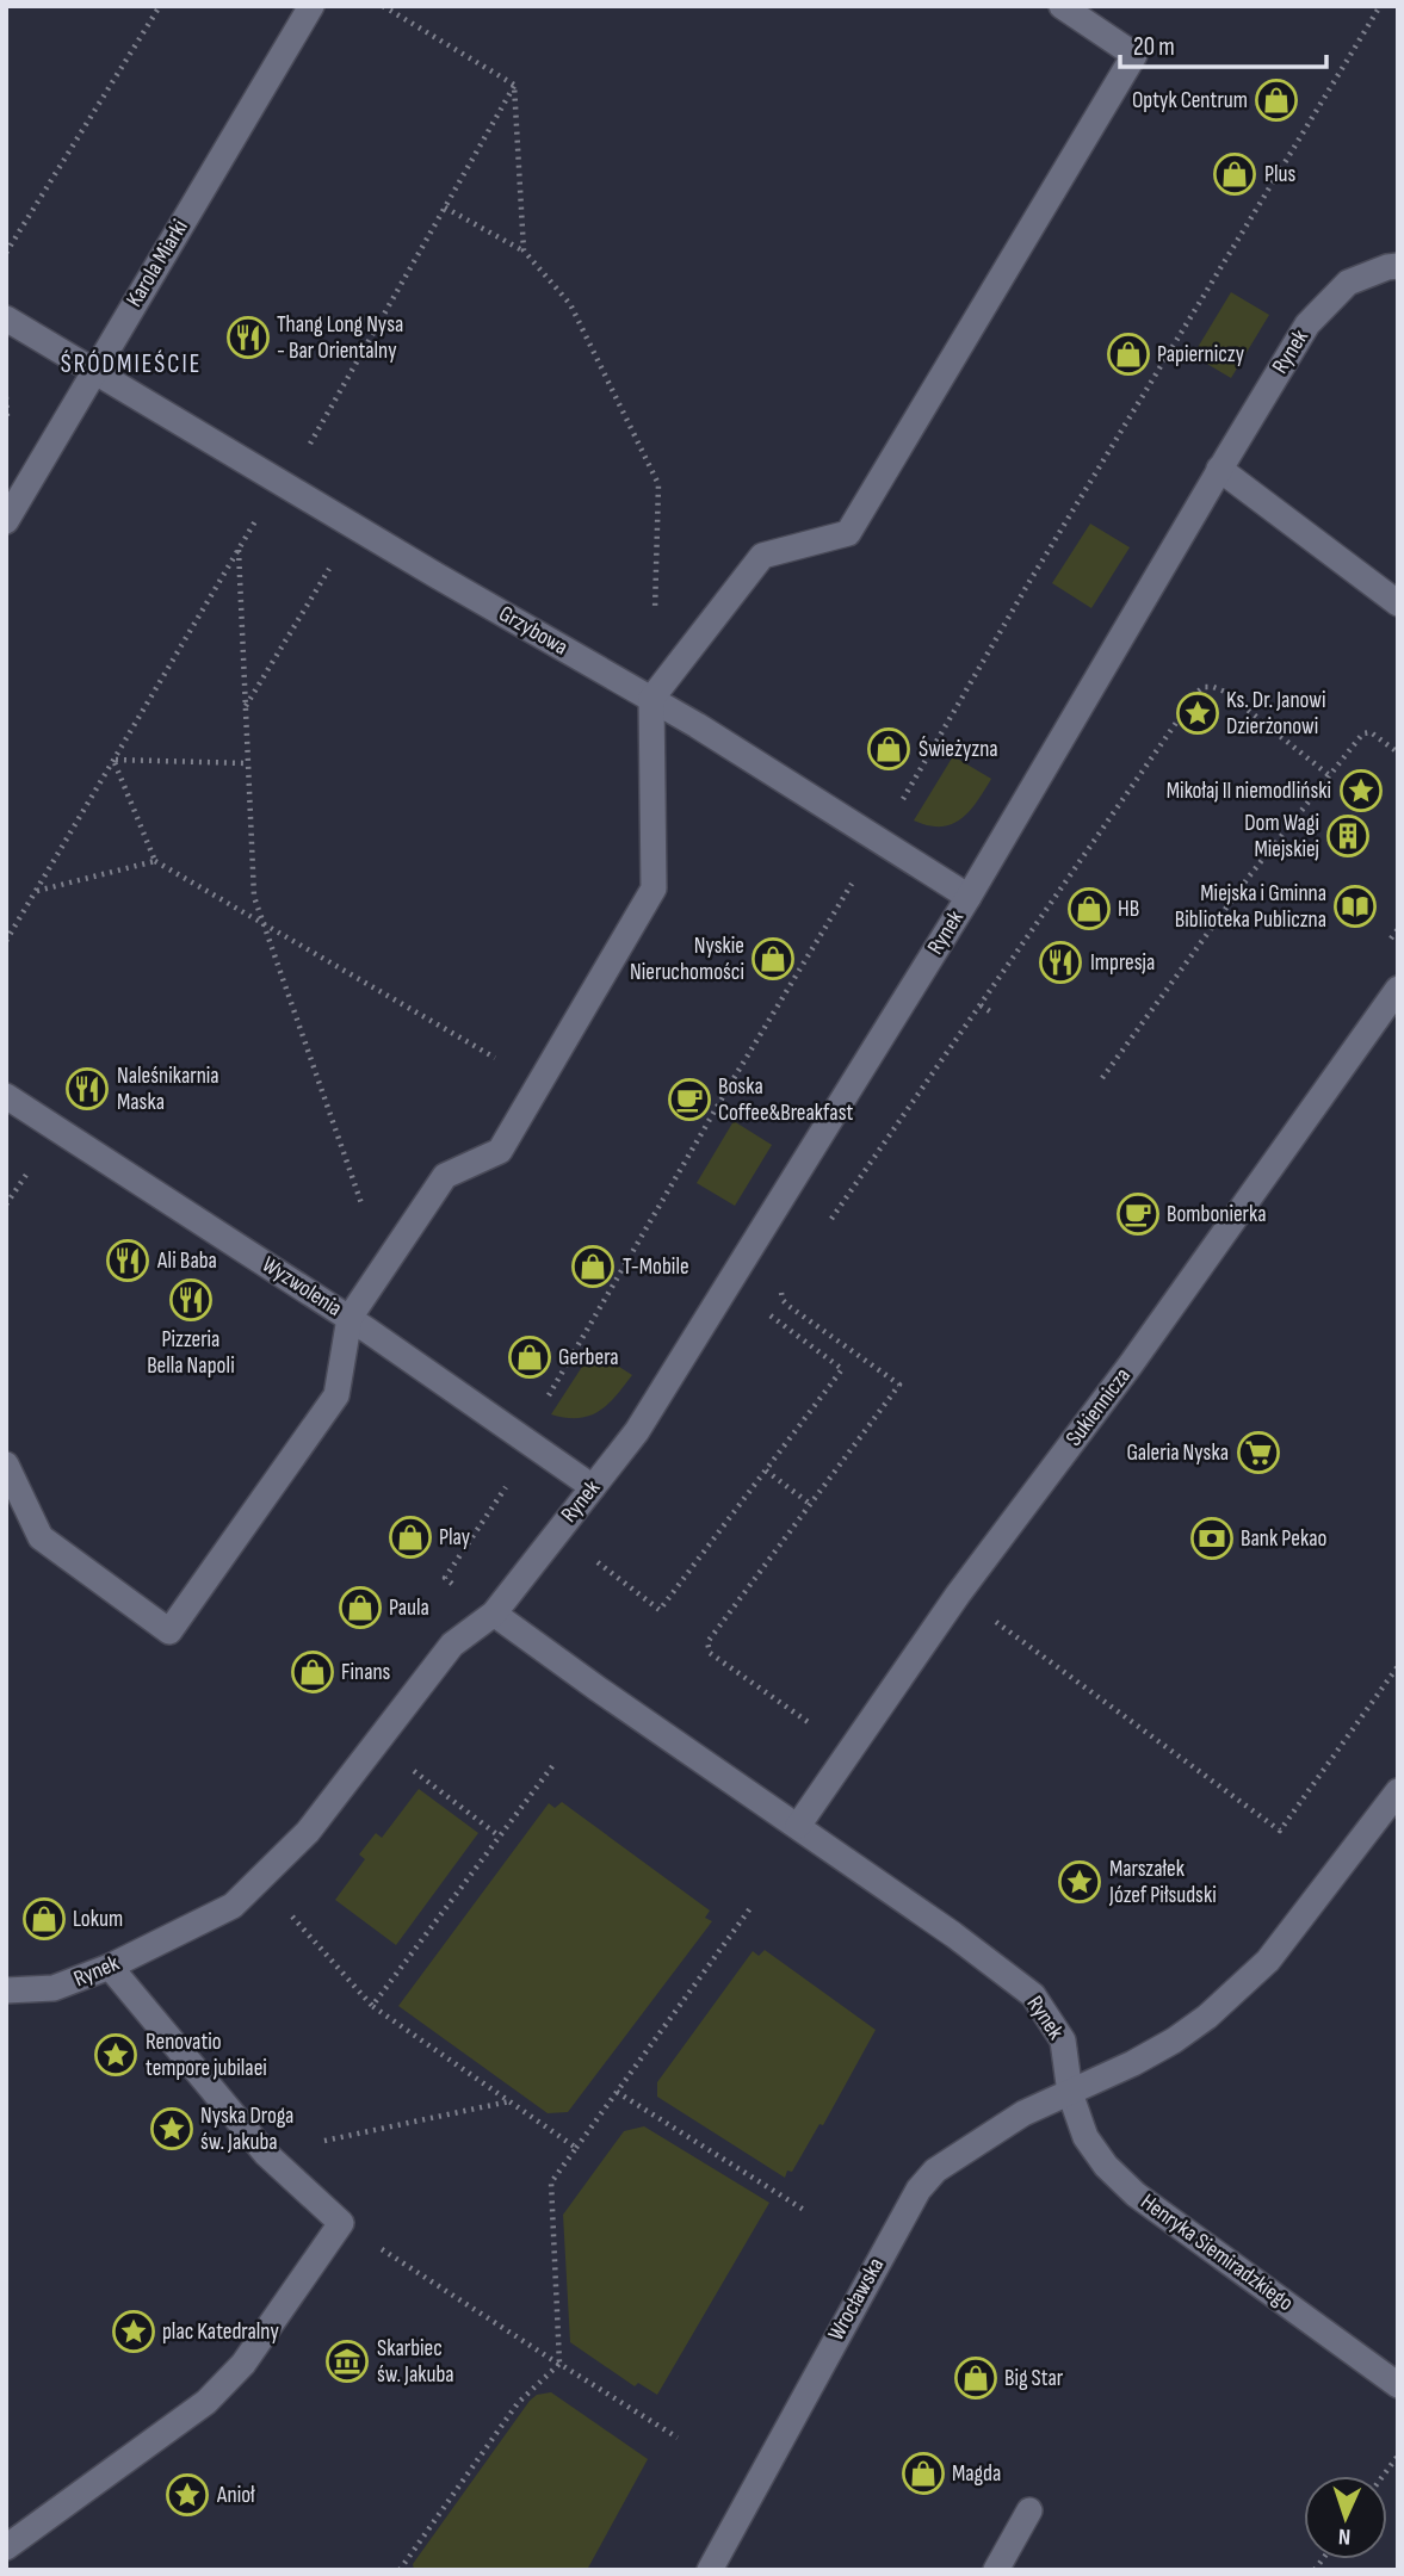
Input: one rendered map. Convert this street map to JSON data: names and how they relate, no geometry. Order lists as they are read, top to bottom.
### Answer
{
  "streets": {
    "street": [
      "Karola Miarki",
      "Rynek",
      "Grzybowa",
      "Wyzwolenia",
      "Sukiennicza",
      "Henryka Siemiradzkiego",
      "Wrocławska"
    ]
  },
  "crossings": [
    ["Karola Miarki", "Grzybowa"],
    ["Rynek", "Grzybowa"],
    ["Rynek", "Wyzwolenia"],
    ["Rynek", "Sukiennicza"],
    ["Rynek", "Henryka Siemiradzkiego"],
    ["Rynek", "Wrocławska"],
    ["Henryka Siemiradzkiego", "Wrocławska"]
  ],
  "districts": ["ŚRÓDMIEŚCIE"],
  "places": {
    "shop": [
      "Optyk Centrum",
      "Plus",
      "Papierniczy",
      "Świeżyzna",
      "HB",
      "Nyskie Nieruchomości",
      "T-Mobile",
      "Gerbera",
      "Play",
      "Paula",
      "Finans",
      "Lokum",
      "Big Star",
      "Magda"
    ],
    "restaurant": [
      "Thang Long Nysa - Bar Orientalny",
      "Impresja",
      "Naleśnikarnia Maska",
      "Ali Baba",
      "Pizzeria Bella Napoli"
    ],
    "place": [
      "Ks. Dr. Janowi Dzierżonowi",
      "Mikołaj II niemodliński",
      "Marszałek Józef Piłsudski",
      "Renovatio tempore jubilaei",
      "Nyska Droga św. Jakuba",
      "plac Katedralny",
      "Anioł"
    ],
    "building": ["Dom Wagi Miejskiej"],
    "library": ["Miejska i Gminna Biblioteka Publiczna"],
    "cafe": ["Boska Coffee&Breakfast", "Bombonierka"],
    "supermarket": ["Galeria Nyska"],
    "bank": ["Bank Pekao"],
    "museum": ["Skarbiec św. Jakuba"]
  },
  "scale_bar": "20 m",
  "north": "bottom"
}
